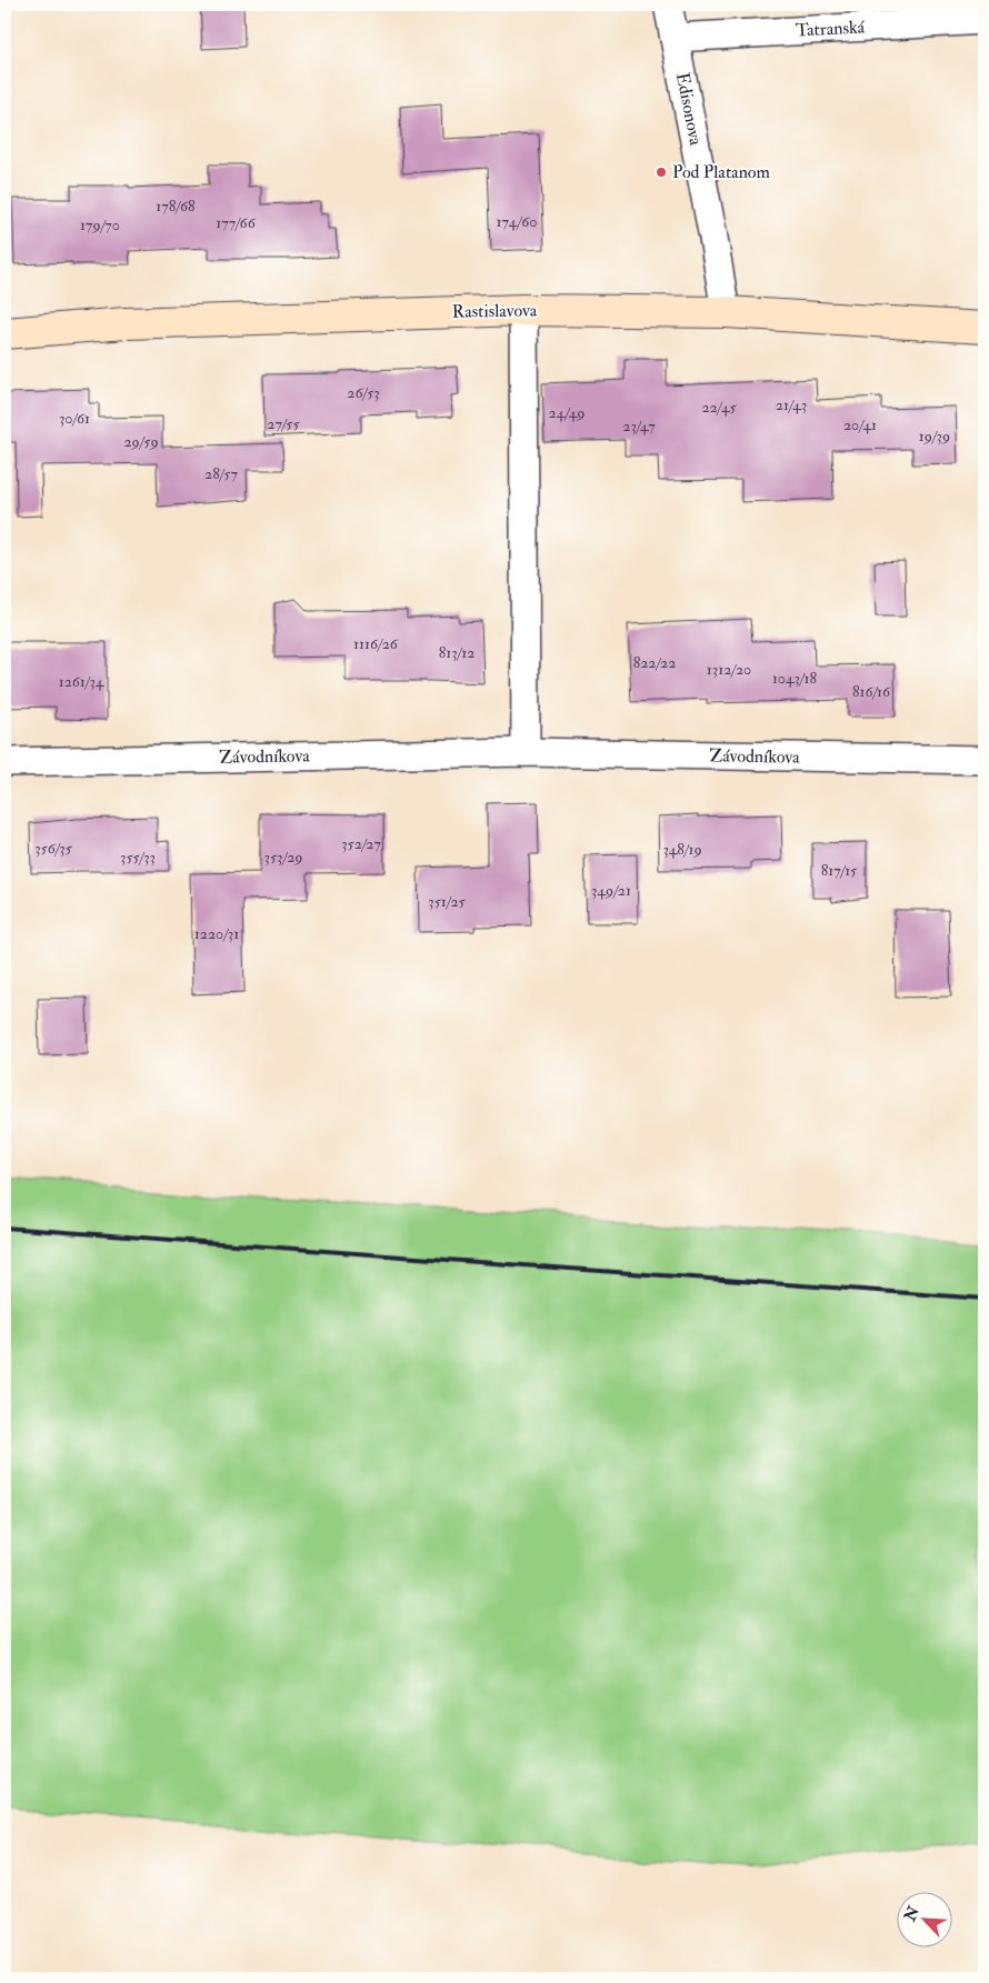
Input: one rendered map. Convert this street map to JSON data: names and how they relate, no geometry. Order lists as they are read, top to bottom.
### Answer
{
  "streets": {
    "street": [
      "Tatranská",
      "Edisonova",
      "Rastislavova",
      "Závodníkova"
    ]
  },
  "crossings": [
    ["Tatranská", "Edisonova"],
    ["Edisonova", "Rastislavova"]
  ],
  "places": ["Pod Platanom"],
  "house_numbers": [
    "178/68",
    "174/60",
    "177/66",
    "179/70",
    "26/53",
    "21/43",
    "22/45",
    "24/49",
    "30/61",
    "27/55",
    "20/41",
    "23/47",
    "19/39",
    "29/59",
    "28/57",
    "1116/26",
    "813/12",
    "822/22",
    "1312/20",
    "1043/18",
    "1261/34",
    "816/16",
    "352/27",
    "356/35",
    "348/19",
    "355/33",
    "353/29",
    "817/15",
    "349/21",
    "351/25",
    "1220/31"
  ],
  "north": "top left"
}
